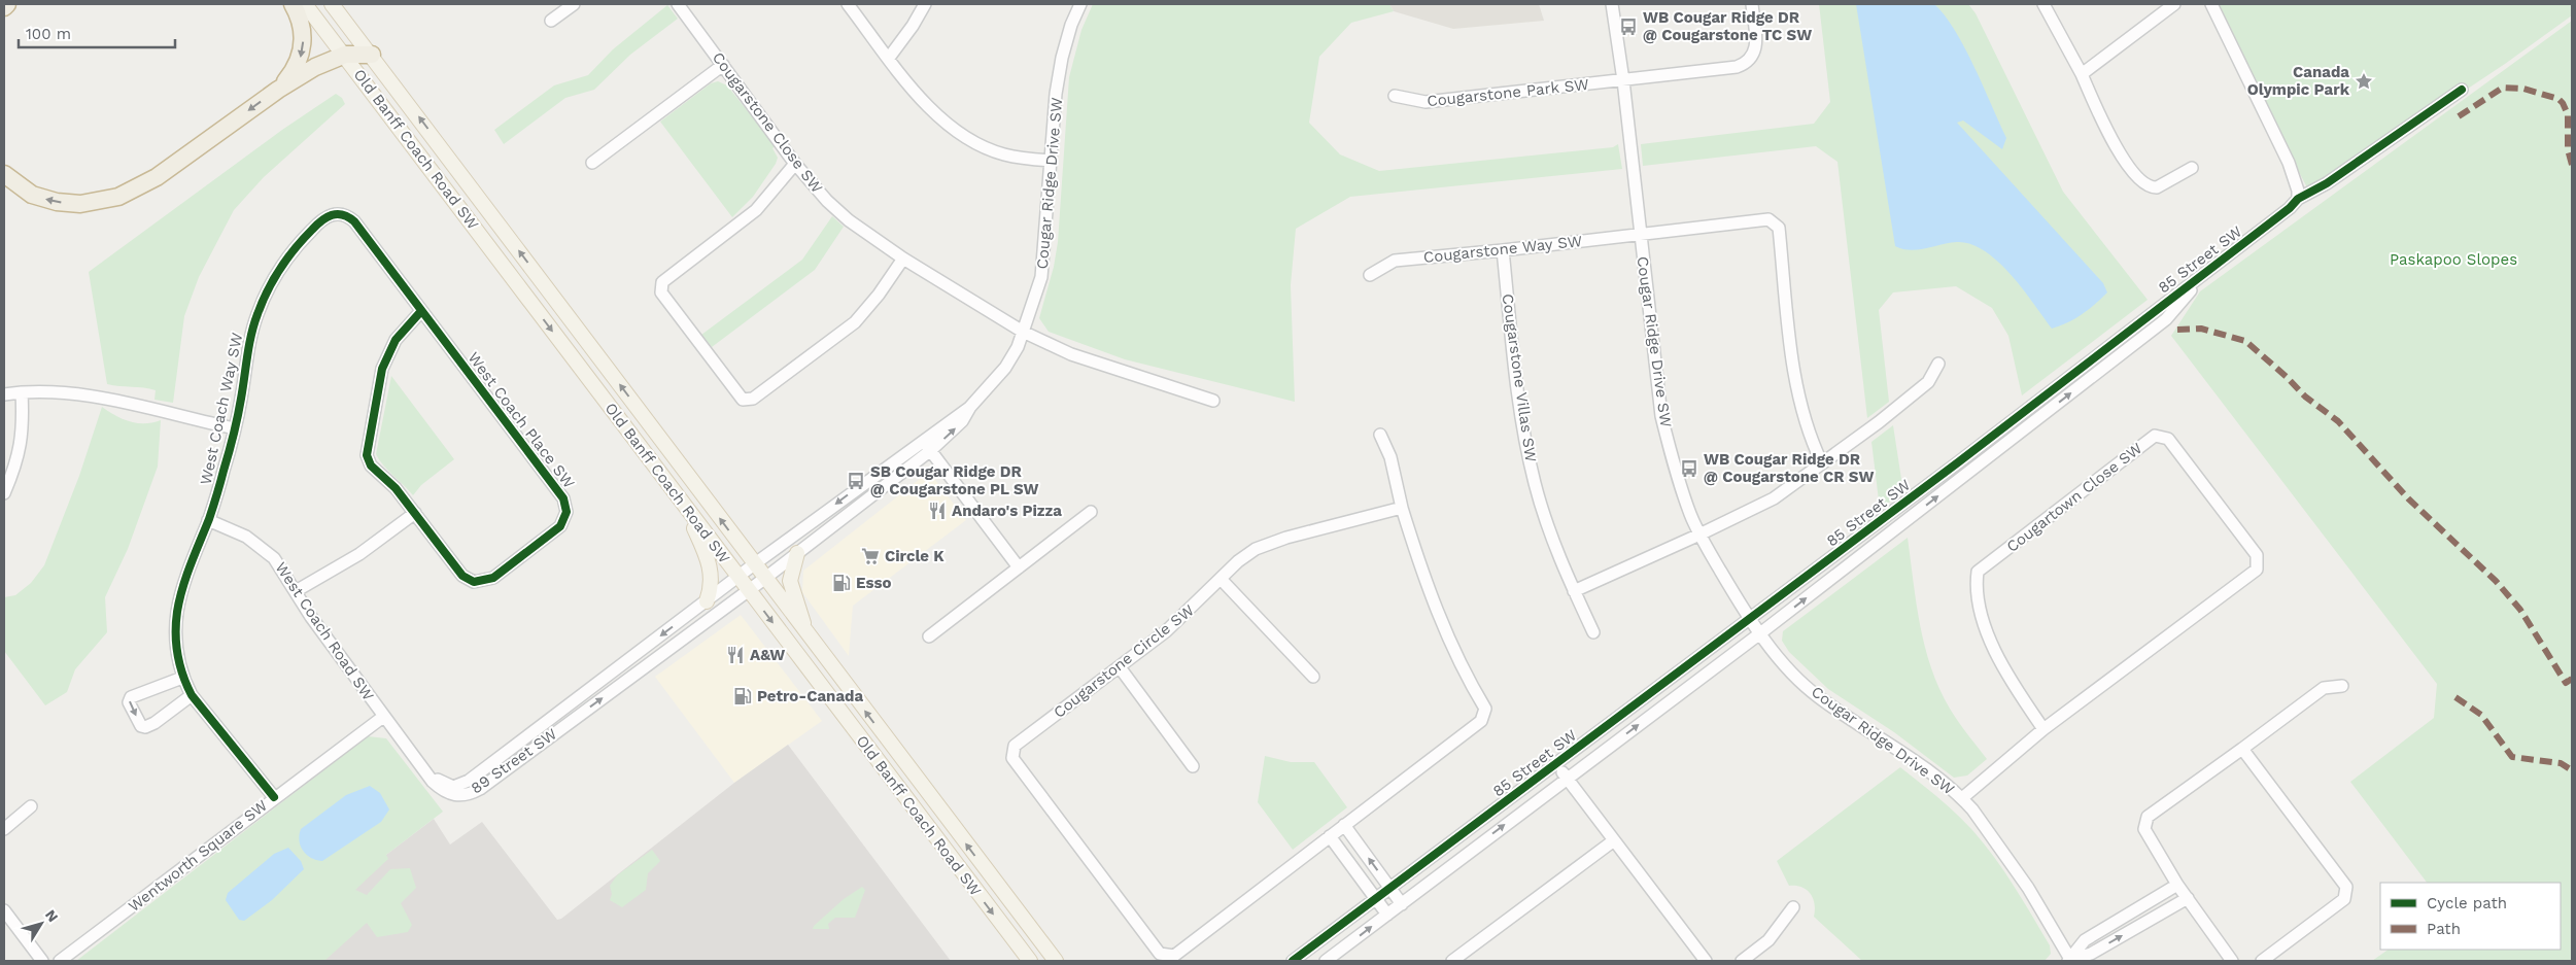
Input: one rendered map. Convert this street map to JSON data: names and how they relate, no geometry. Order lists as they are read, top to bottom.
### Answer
{
  "streets": {
    "main road": ["Old Banff Coach Road SW"],
    "street": [
      "Cougarstone Park SW",
      "Cougarstone Close SW",
      "Cougar Ridge Drive SW",
      "Cougarstone Way SW",
      "85 Street SW",
      "Cougarstone Villas SW",
      "West Coach Way SW",
      "West Coach Place SW",
      "Cougartown Close SW",
      "West Coach Road SW",
      "Cougarstone Circle SW",
      "89 Street SW",
      "Wentworth Square SW"
    ]
  },
  "crossings": [
    ["Cougarstone Park SW", "Cougar Ridge Drive SW"],
    ["Cougarstone Close SW", "Cougar Ridge Drive SW"],
    ["Old Banff Coach Road SW", "Cougar Ridge Drive SW"],
    ["Old Banff Coach Road SW", "89 Street SW"],
    ["Cougar Ridge Drive SW", "Cougarstone Way SW"],
    ["Cougar Ridge Drive SW", "85 Street SW"],
    ["Cougar Ridge Drive SW", "Cougartown Close SW"],
    ["Cougar Ridge Drive SW", "89 Street SW"],
    ["Cougarstone Way SW", "Cougarstone Villas SW"],
    ["West Coach Way SW", "West Coach Place SW"],
    ["West Coach Way SW", "West Coach Road SW"],
    ["West Coach Way SW", "Wentworth Square SW"],
    ["West Coach Road SW", "Wentworth Square SW"]
  ],
  "parks": ["Paskapoo Slopes"],
  "places": {
    "bus stop": ["WB Cougar Ridge DR @ Cougarstone TC SW", "WB Cougar Ridge DR @ Cougarstone CR SW", "SB Cougar Ridge DR @ Cougarstone PL SW"],
    "place": ["Canada Olympic Park"],
    "restaurant": ["Andaro's Pizza", "A&W"],
    "supermarket": ["Circle K"],
    "fuel station": ["Esso", "Petro-Canada"]
  },
  "legend": ["Cycle path", "Path"],
  "scale_bar": "100 m",
  "north": "top right"
}
